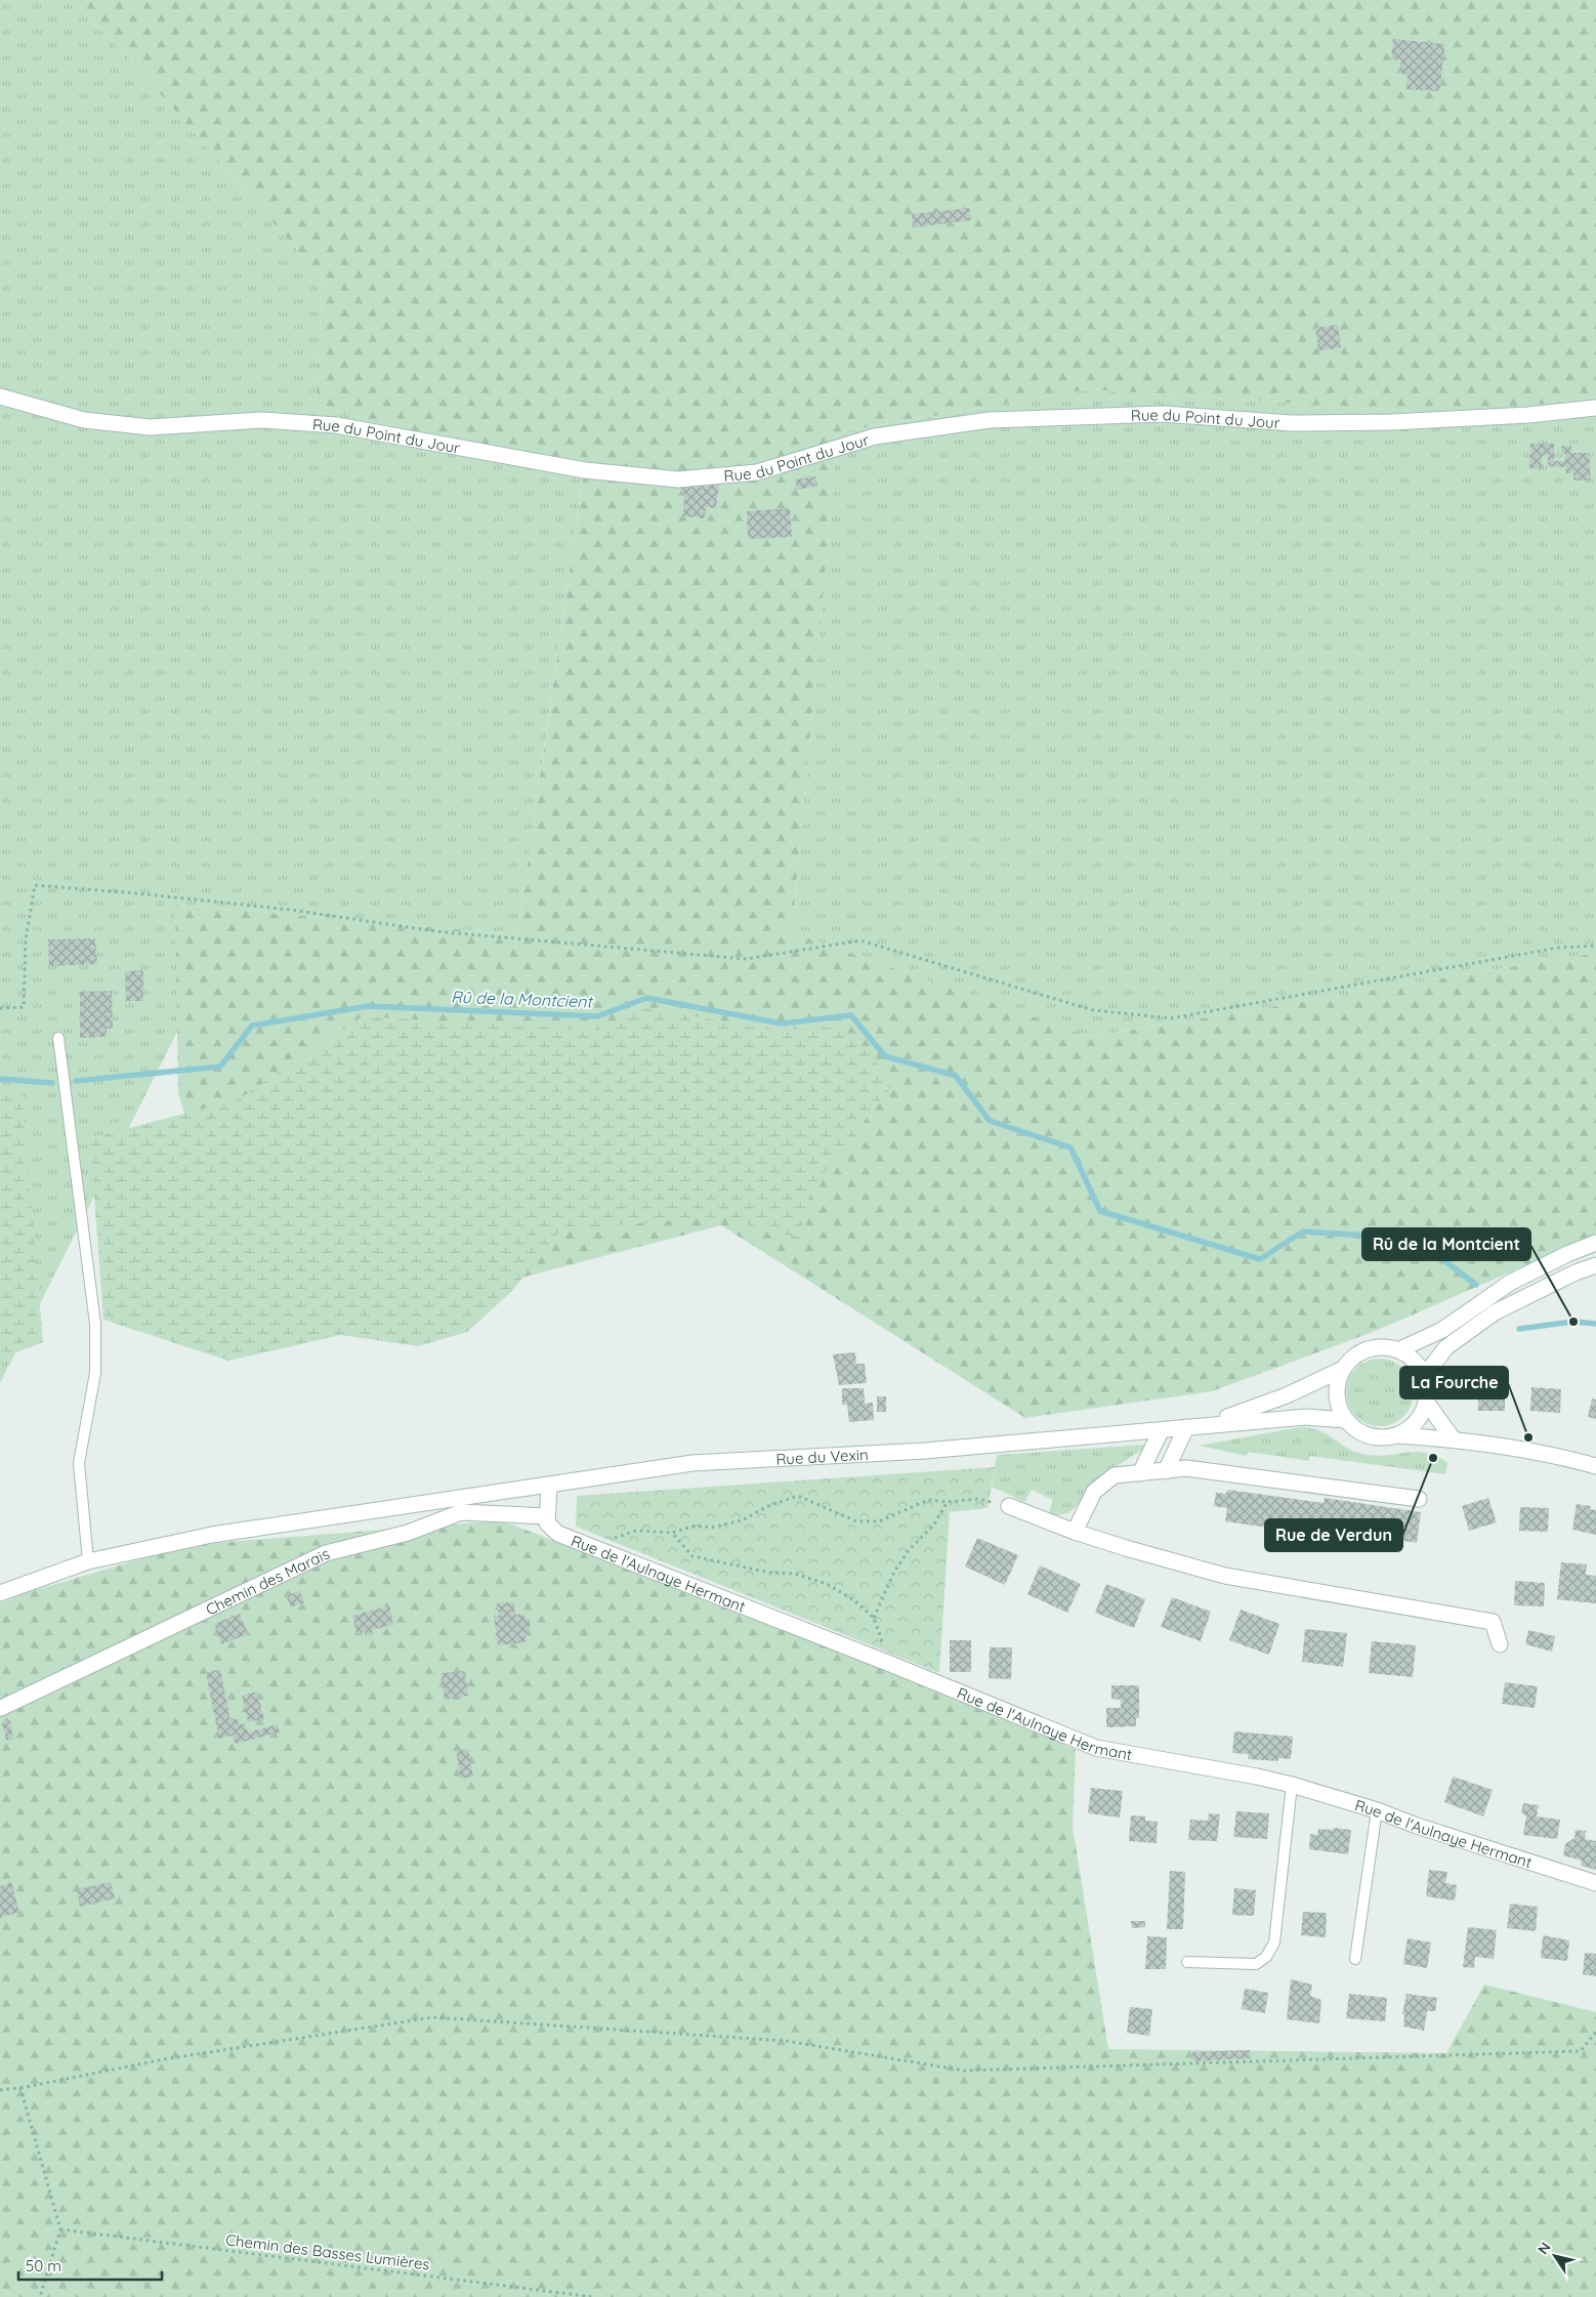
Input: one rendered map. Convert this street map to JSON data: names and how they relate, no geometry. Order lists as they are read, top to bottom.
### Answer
{
  "streets": {
    "street": [
      "Rue du Point du Jour",
      "Rue du Vexin",
      "Rue de l'Aulnaye Hermant",
      "Chemin des Marais"
    ],
    "path": ["Chemin des Basses Lumières"]
  },
  "crossings": [
    ["Rue de l'Aulnaye Hermant", "Chemin des Marais"]
  ],
  "water": ["Rû de la Montcient"],
  "places": ["Rû de la Montcient", "La Fourche", "Rue de Verdun"],
  "scale_bar": "50 m",
  "north": "top left"
}
